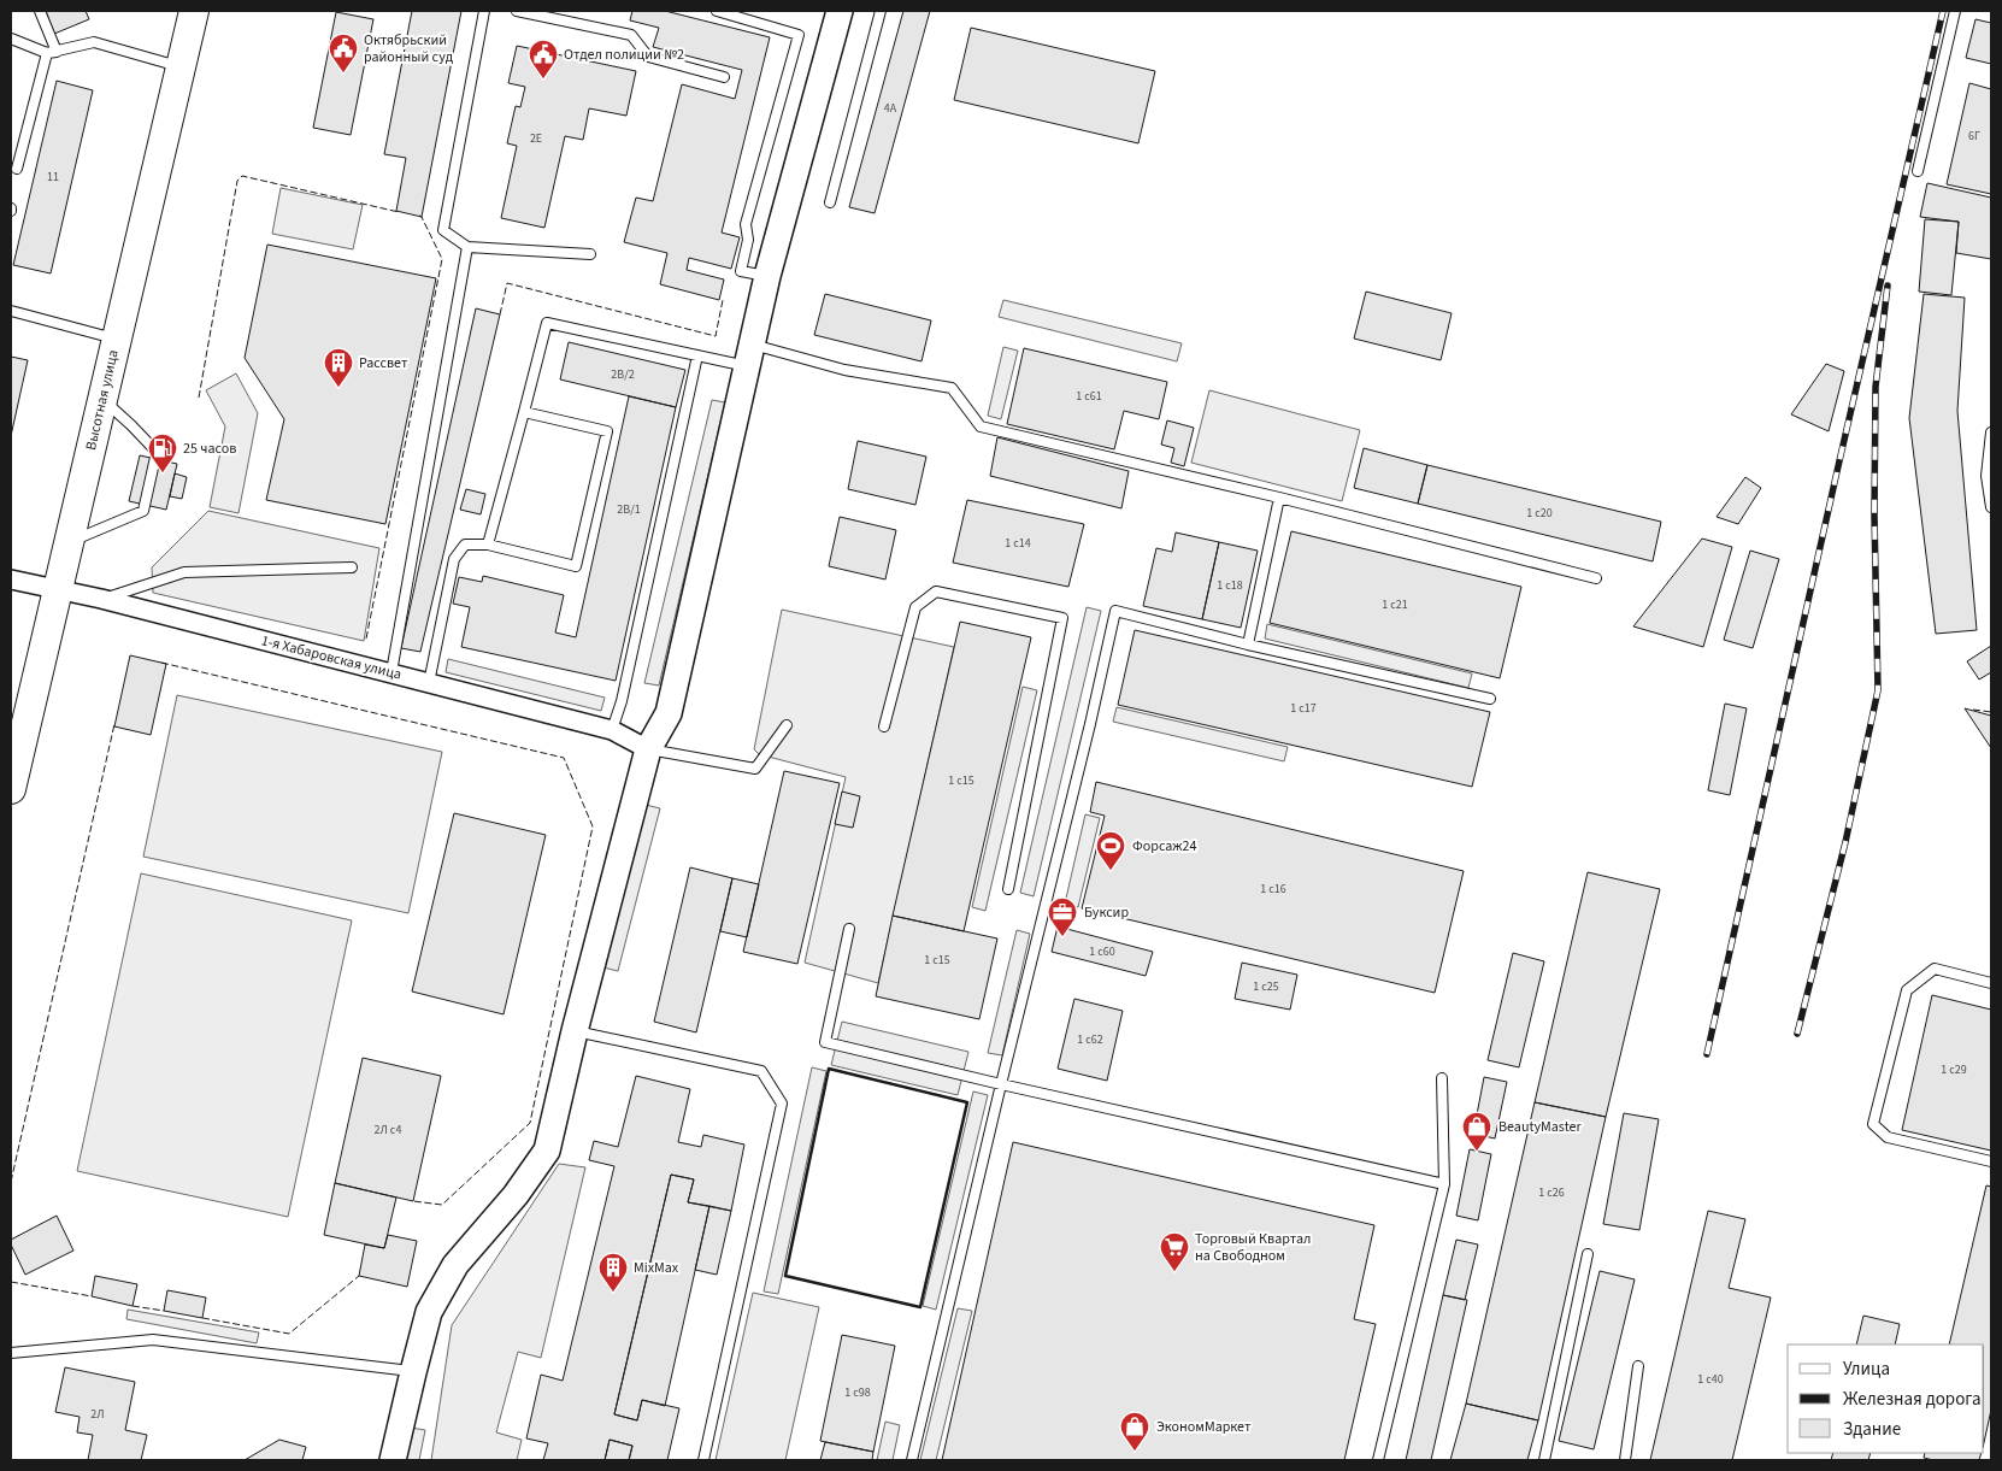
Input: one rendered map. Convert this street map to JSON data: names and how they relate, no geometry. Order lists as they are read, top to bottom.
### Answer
{
  "streets": {
    "main road": ["Высотная улица"],
    "street": ["1-я Хабаровская улица"]
  },
  "crossings": [
    ["Высотная улица", "1-я Хабаровская улица"]
  ],
  "places": {
    "public building": ["Октябрьский районный суд", "Отдел полиции №2"],
    "building": ["Рассвет", "MixMax"],
    "fuel station": ["25 часов"],
    "sports": ["Форсаж24"],
    "office": ["Буксир"],
    "shop": ["BeautyMaster", "ЭкономМаркет"],
    "supermarket": ["Торговый Квартал на Свободном"]
  },
  "house_numbers": [
    "4А",
    "6Г",
    "2Е",
    "11",
    "2В/2",
    "1 с61",
    "2В/1",
    "1 с20",
    "1 с14",
    "1 с18",
    "1 с21",
    "1 с17",
    "1 с15",
    "1 с16",
    "1 с60",
    "1 с15",
    "1 с25",
    "1 с62",
    "1 с29",
    "2Л с4",
    "1 с26",
    "1 с40",
    "1 с98",
    "2Л"
  ],
  "legend": ["Улица", "Железная дорога", "Здание"]
}
